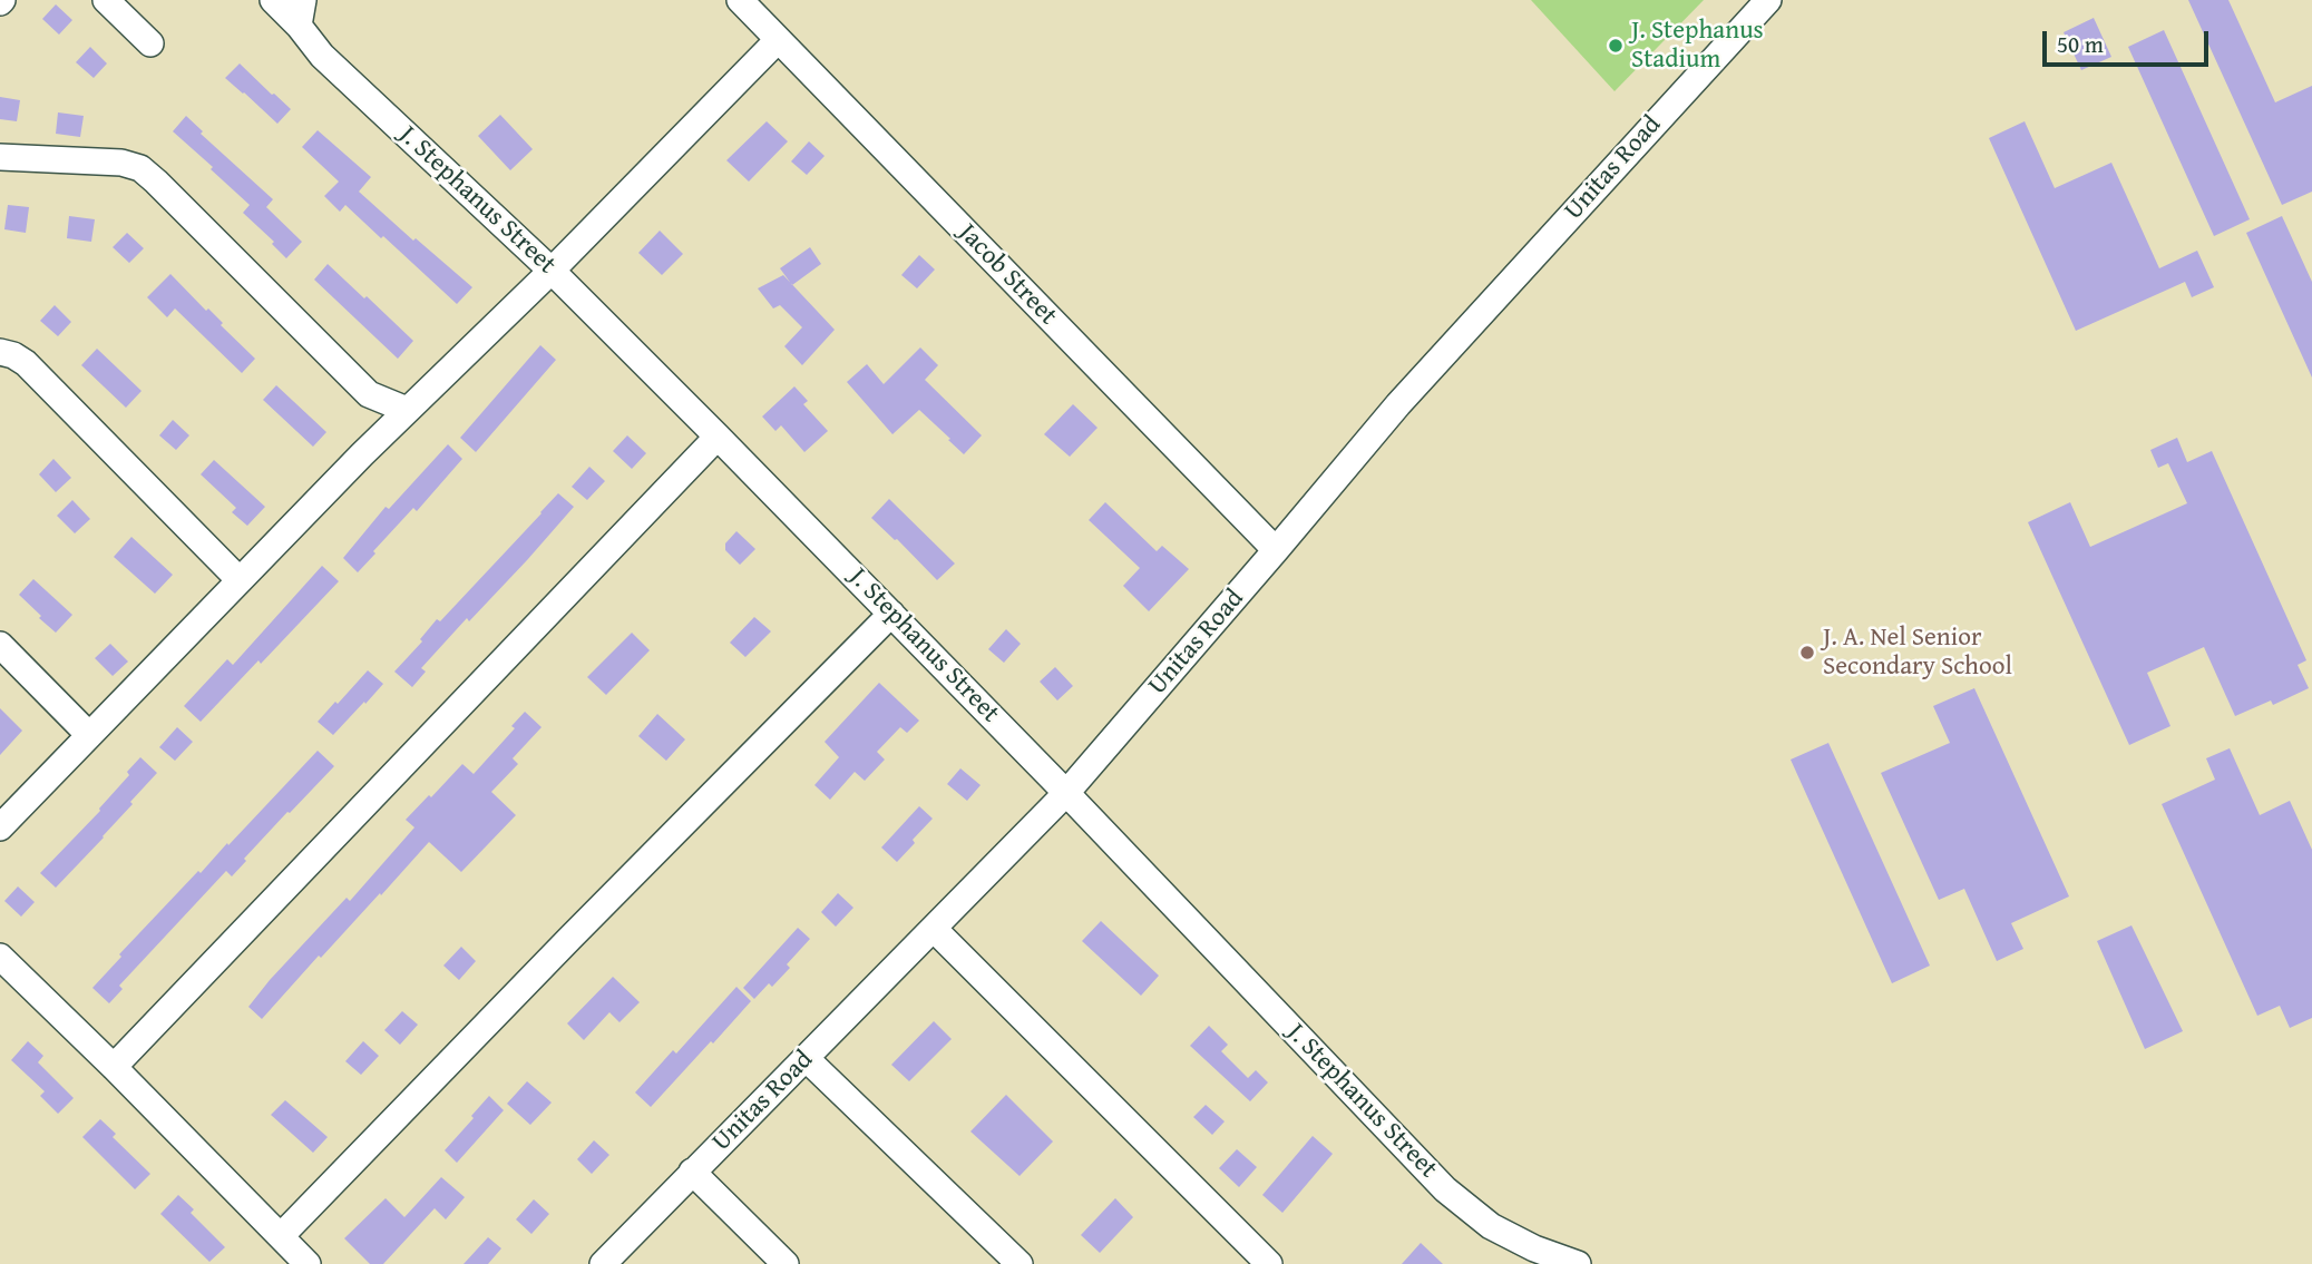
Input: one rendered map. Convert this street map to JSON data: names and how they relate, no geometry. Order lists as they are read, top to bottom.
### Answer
{
  "streets": {
    "street": ["Unitas Road", "J. Stephanus Street", "Jacob Street"]
  },
  "crossings": [
    ["Unitas Road", "J. Stephanus Street"],
    ["Unitas Road", "Jacob Street"]
  ],
  "places": ["J. Stephanus Stadium", "J. A. Nel Senior Secondary School"],
  "scale_bar": "50 m"
}
